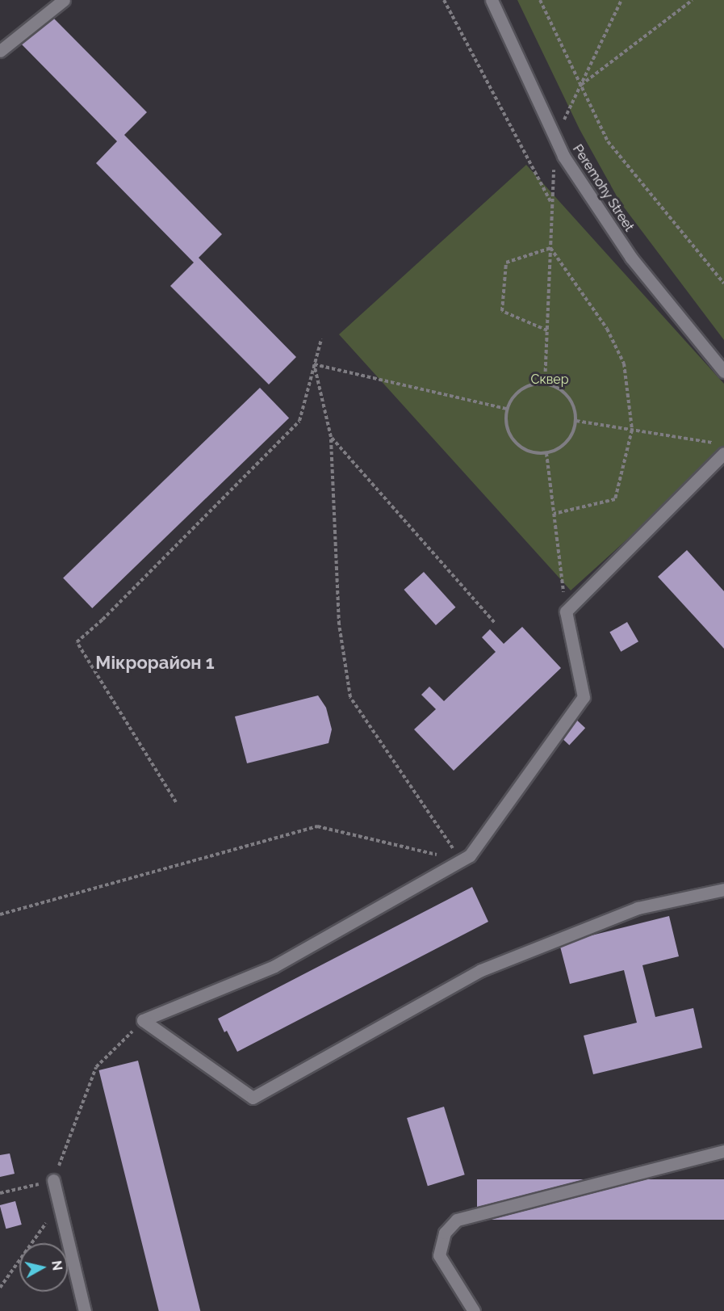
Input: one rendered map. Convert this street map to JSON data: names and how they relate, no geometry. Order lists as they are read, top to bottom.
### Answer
{
  "streets": {
    "street": ["Peremohy Street"]
  },
  "districts": ["Мікрорайон 1"],
  "parks": ["Сквер"],
  "north": "right"
}
